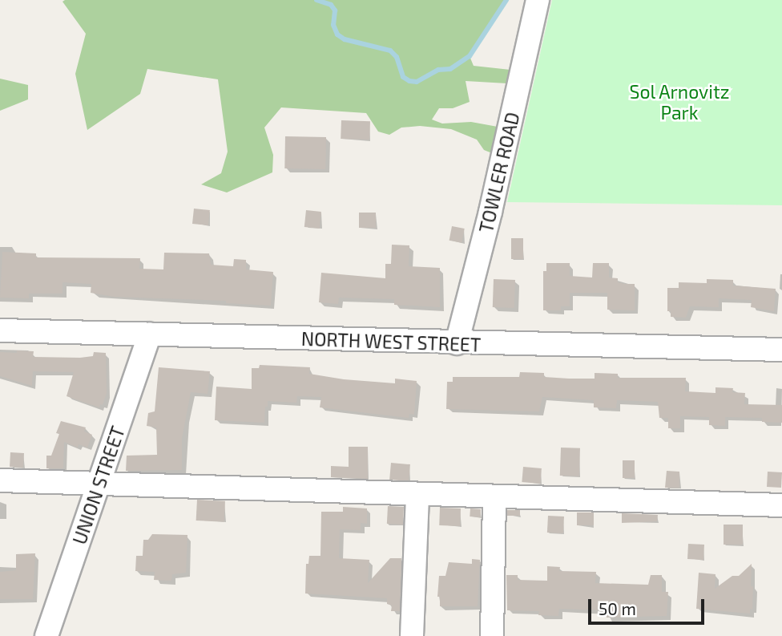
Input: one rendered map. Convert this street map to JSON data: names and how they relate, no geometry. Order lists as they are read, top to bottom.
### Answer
{
  "streets": {
    "street": ["TOWLER ROAD", "NORTH WEST STREET", "UNION STREET"]
  },
  "crossings": [
    ["TOWLER ROAD", "NORTH WEST STREET"],
    ["NORTH WEST STREET", "UNION STREET"]
  ],
  "parks": ["Sol Arnovitz Park"],
  "scale_bar": "50 m"
}
